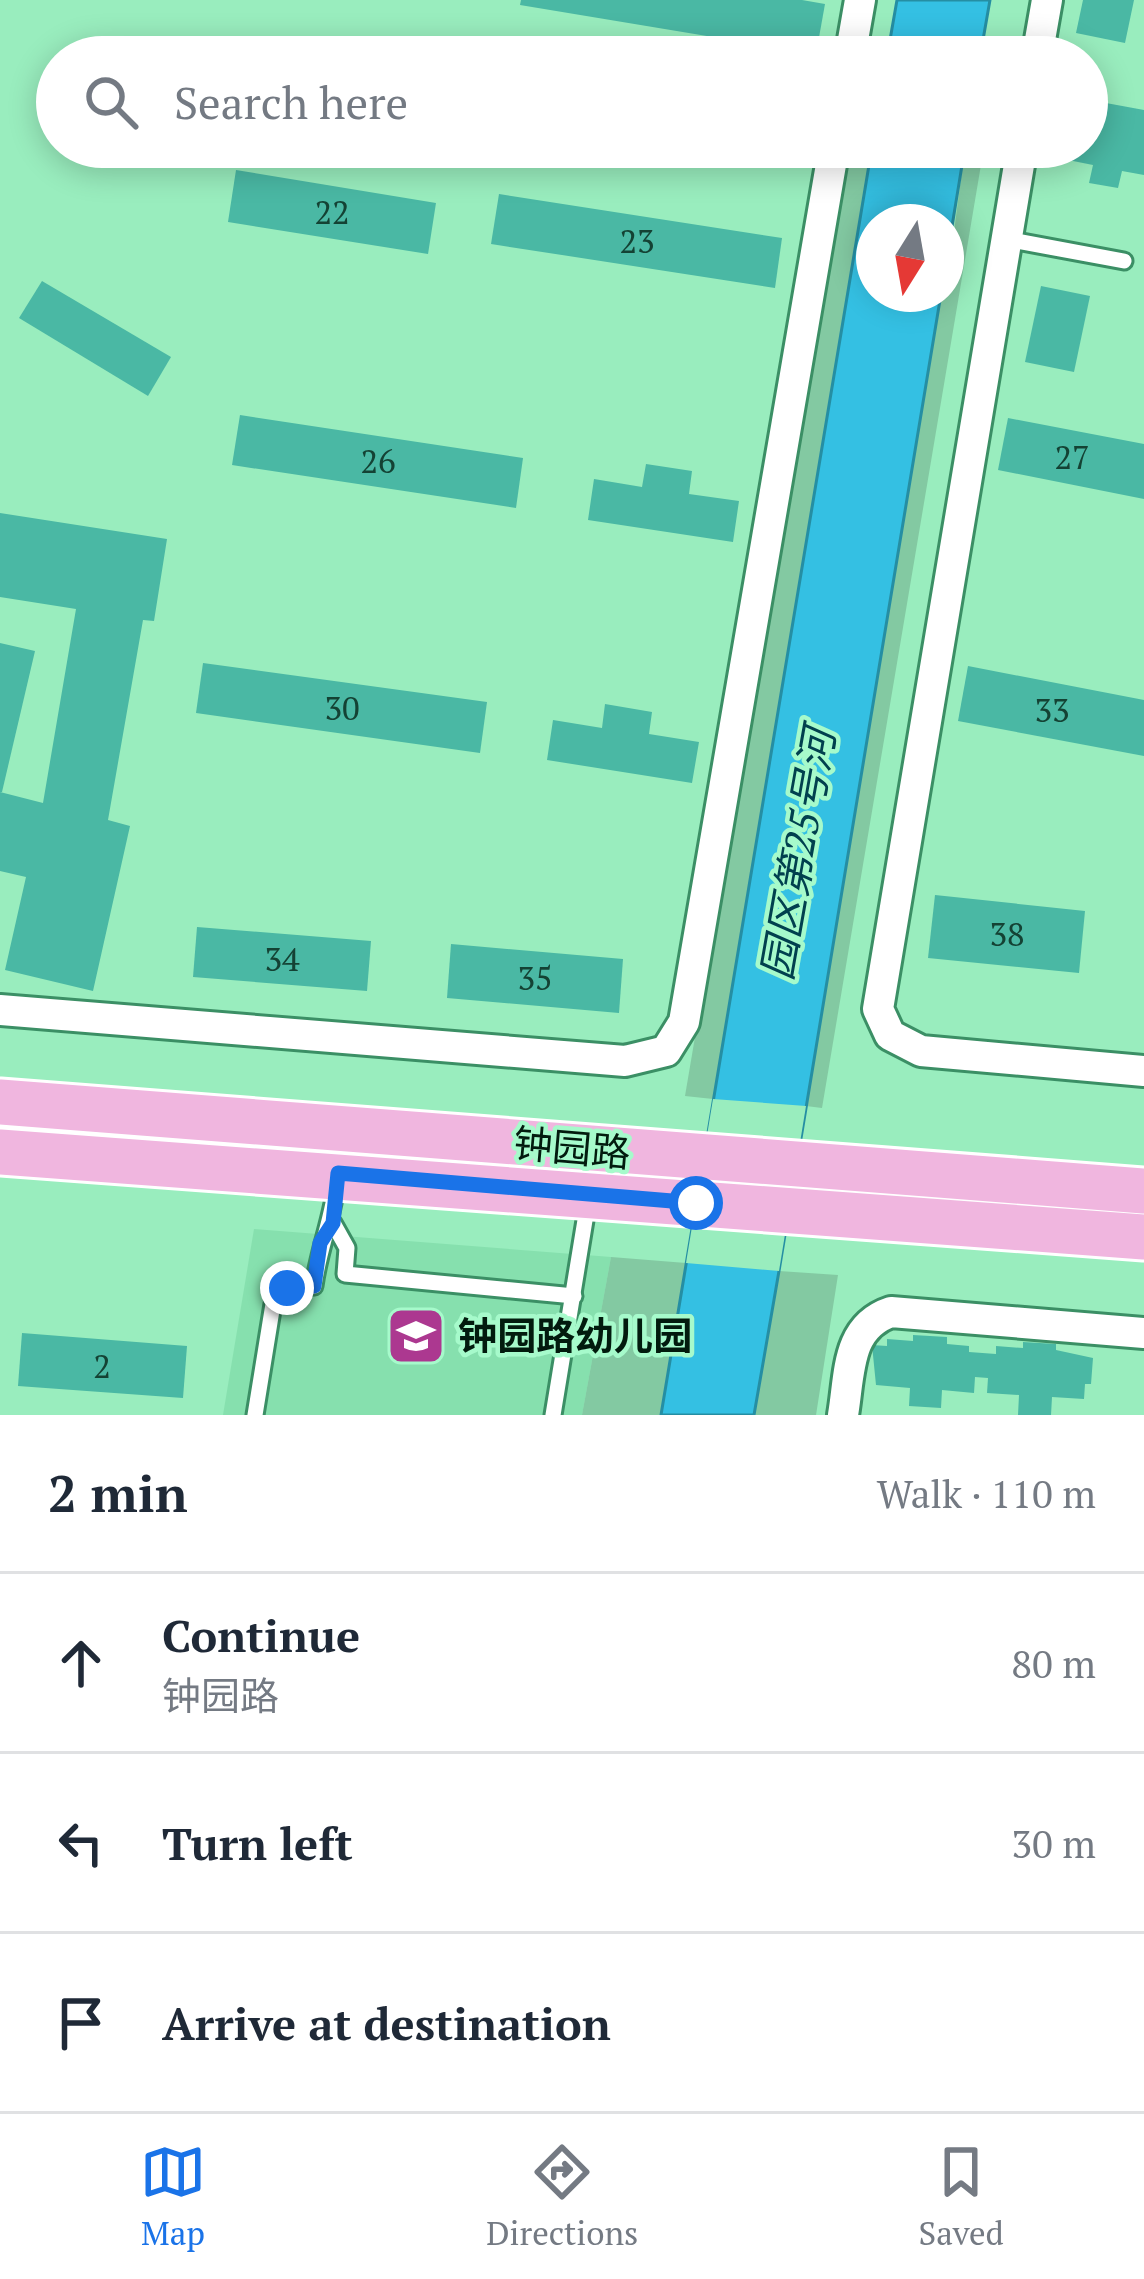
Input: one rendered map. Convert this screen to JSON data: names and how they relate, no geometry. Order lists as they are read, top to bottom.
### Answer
{
  "streets": {
    "main road": ["钟园路"]
  },
  "water": ["园区第25号河"],
  "places": {
    "school or university": ["钟园路幼儿园"]
  },
  "house_numbers": [
    "22",
    "23",
    "27",
    "26",
    "30",
    "33",
    "38",
    "34",
    "35",
    "2"
  ],
  "north": "bottom",
  "page": {
    "search": "Search here",
    "heading": ["2 min", "Walk · 110 m"],
    "list": [
      ["Continue", "钟园路", "80 m"],
      ["Turn left", "30 m"],
      "Arrive at destination"
    ],
    "nav": ["Map", "Directions", "Saved"]
  }
}
